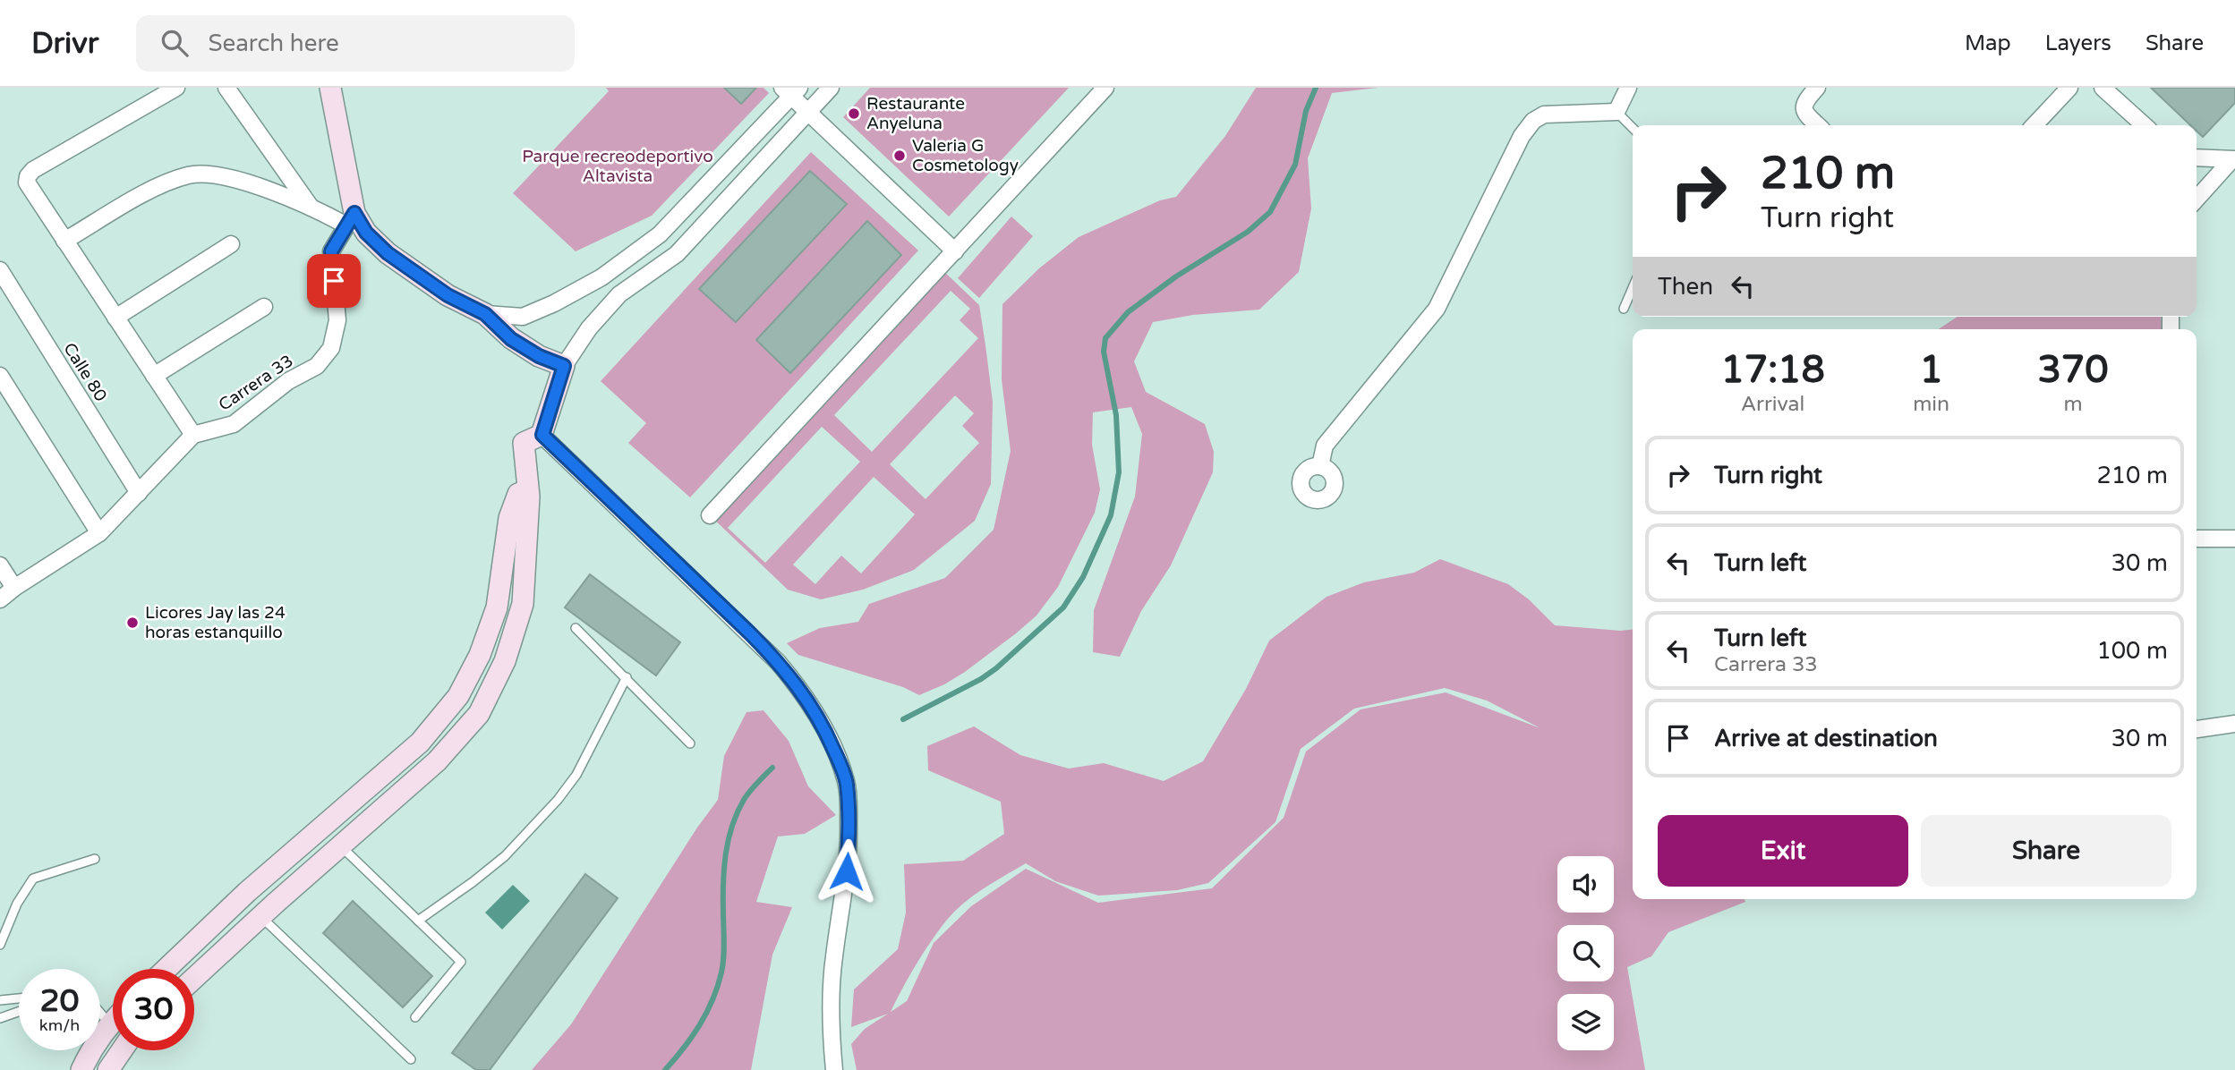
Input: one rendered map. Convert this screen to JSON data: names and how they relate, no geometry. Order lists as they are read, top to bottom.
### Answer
{
  "streets": {
    "street": ["Calle 80", "Carrera 33"]
  },
  "parks": ["Parque recreodeportivo Altavista"],
  "places": ["Restaurante Anyeluna", "Valeria G Cosmetology", "Licores Jay las 24 horas estanquillo"],
  "page": {
    "header": "Drivr",
    "search": "Search here",
    "nav": ["Map", "Layers", "Share"],
    "turn": ["210 m", "Turn right"],
    "then": "Then",
    "eta": [
      "17:18",
      "Arrival",
      "1",
      "min",
      "370",
      "m"
    ],
    "list": [
      {
        "name": "Turn right",
        "value": "210 m"
      },
      {
        "name": "Turn left",
        "value": "30 m"
      },
      {
        "name": "Turn left",
        "note": "Carrera 33",
        "value": "100 m"
      },
      {
        "name": "Arrive at destination",
        "value": "30 m"
      }
    ],
    "buttons": ["Exit", "Share"],
    "speed": "20 km/h",
    "limit": "30"
  }
}
